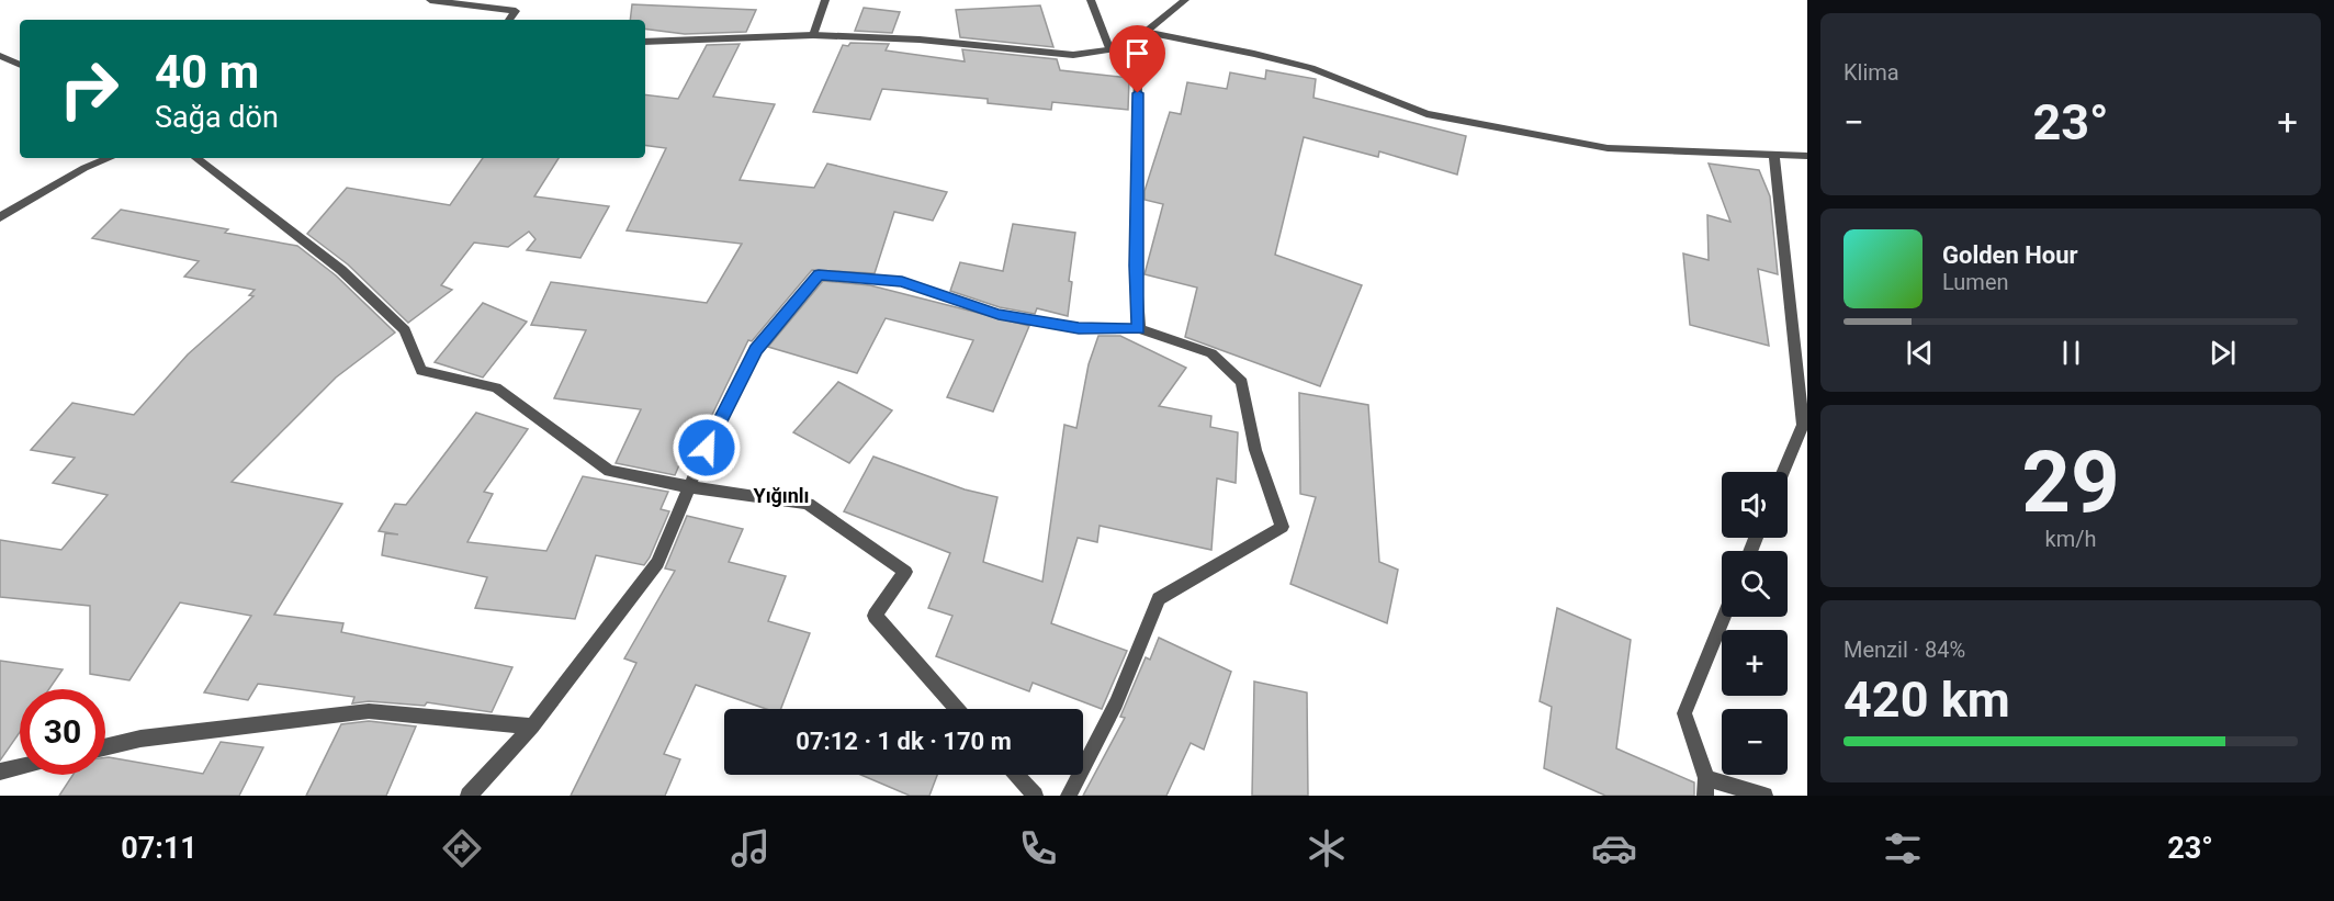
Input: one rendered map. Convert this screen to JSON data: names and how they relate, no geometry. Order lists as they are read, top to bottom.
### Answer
{
  "districts": ["Yığınlı"],
  "page": {
    "tile": [
      "Klima",
      ["29", "km/h"],
      ["Menzil · 84%", "420 km"]
    ],
    "turn": ["40 m", "Sağa dön"],
    "heat": ["−", "23°", "+"],
    "song": ["Golden Hour", "Lumen"],
    "map_buttons": ["+", "−"],
    "limit": "30",
    "trip": "07:12 · 1 dk · 170 m",
    "tabs": ["07:11", "23°"]
  }
}
